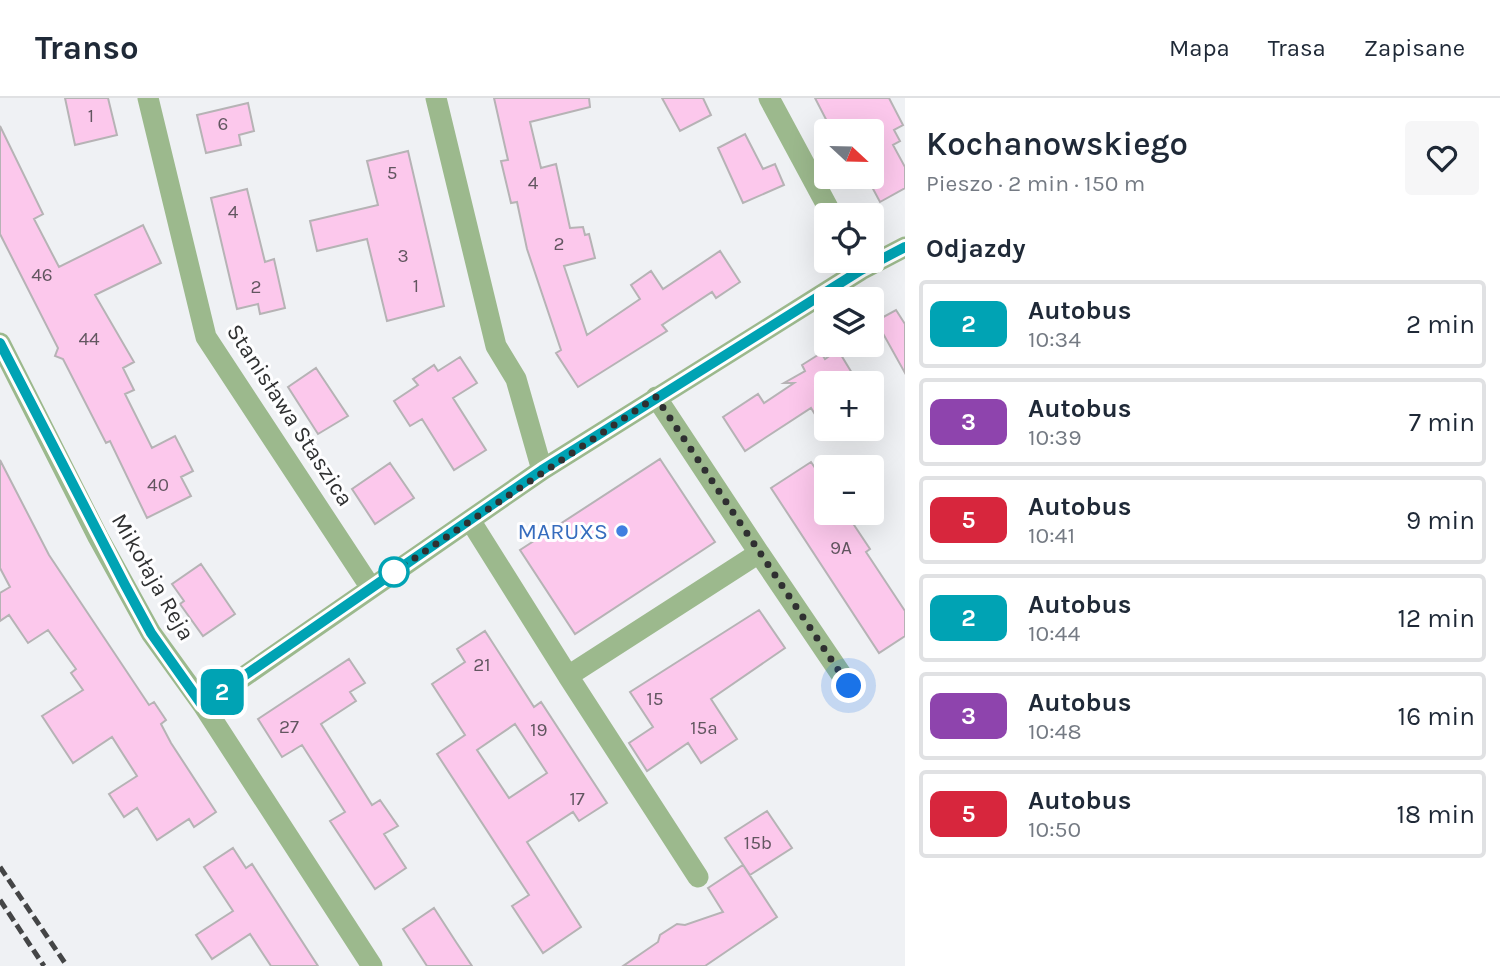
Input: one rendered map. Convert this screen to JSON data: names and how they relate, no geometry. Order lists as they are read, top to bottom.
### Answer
{
  "streets": {
    "street": ["Stanisława Staszica", "Mikołaja Reja"]
  },
  "places": ["MARUXS"],
  "lines": ["bus line 2"],
  "house_numbers": [
    "1",
    "6",
    "5",
    "4",
    "4",
    "2",
    "3",
    "46",
    "1",
    "2",
    "44",
    "40",
    "9A",
    "21",
    "15",
    "27",
    "15a",
    "19",
    "17",
    "15b"
  ],
  "north": "right",
  "page": {
    "header": "Transo",
    "nav": ["Mapa", "Trasa", "Zapisane"],
    "on_map": "2",
    "heading": [
      ["Kochanowskiego", "Pieszo · 2 min · 150 m"],
      "Odjazdy"
    ],
    "map_buttons": ["+", "−"],
    "list": [
      {
        "mark": "2",
        "name": "Autobus",
        "note": "10:34",
        "value": "2 min"
      },
      {
        "mark": "3",
        "name": "Autobus",
        "note": "10:39",
        "value": "7 min"
      },
      {
        "mark": "5",
        "name": "Autobus",
        "note": "10:41",
        "value": "9 min"
      },
      {
        "mark": "2",
        "name": "Autobus",
        "note": "10:44",
        "value": "12 min"
      },
      {
        "mark": "3",
        "name": "Autobus",
        "note": "10:48",
        "value": "16 min"
      },
      {
        "mark": "5",
        "name": "Autobus",
        "note": "10:50",
        "value": "18 min"
      }
    ]
  }
}
